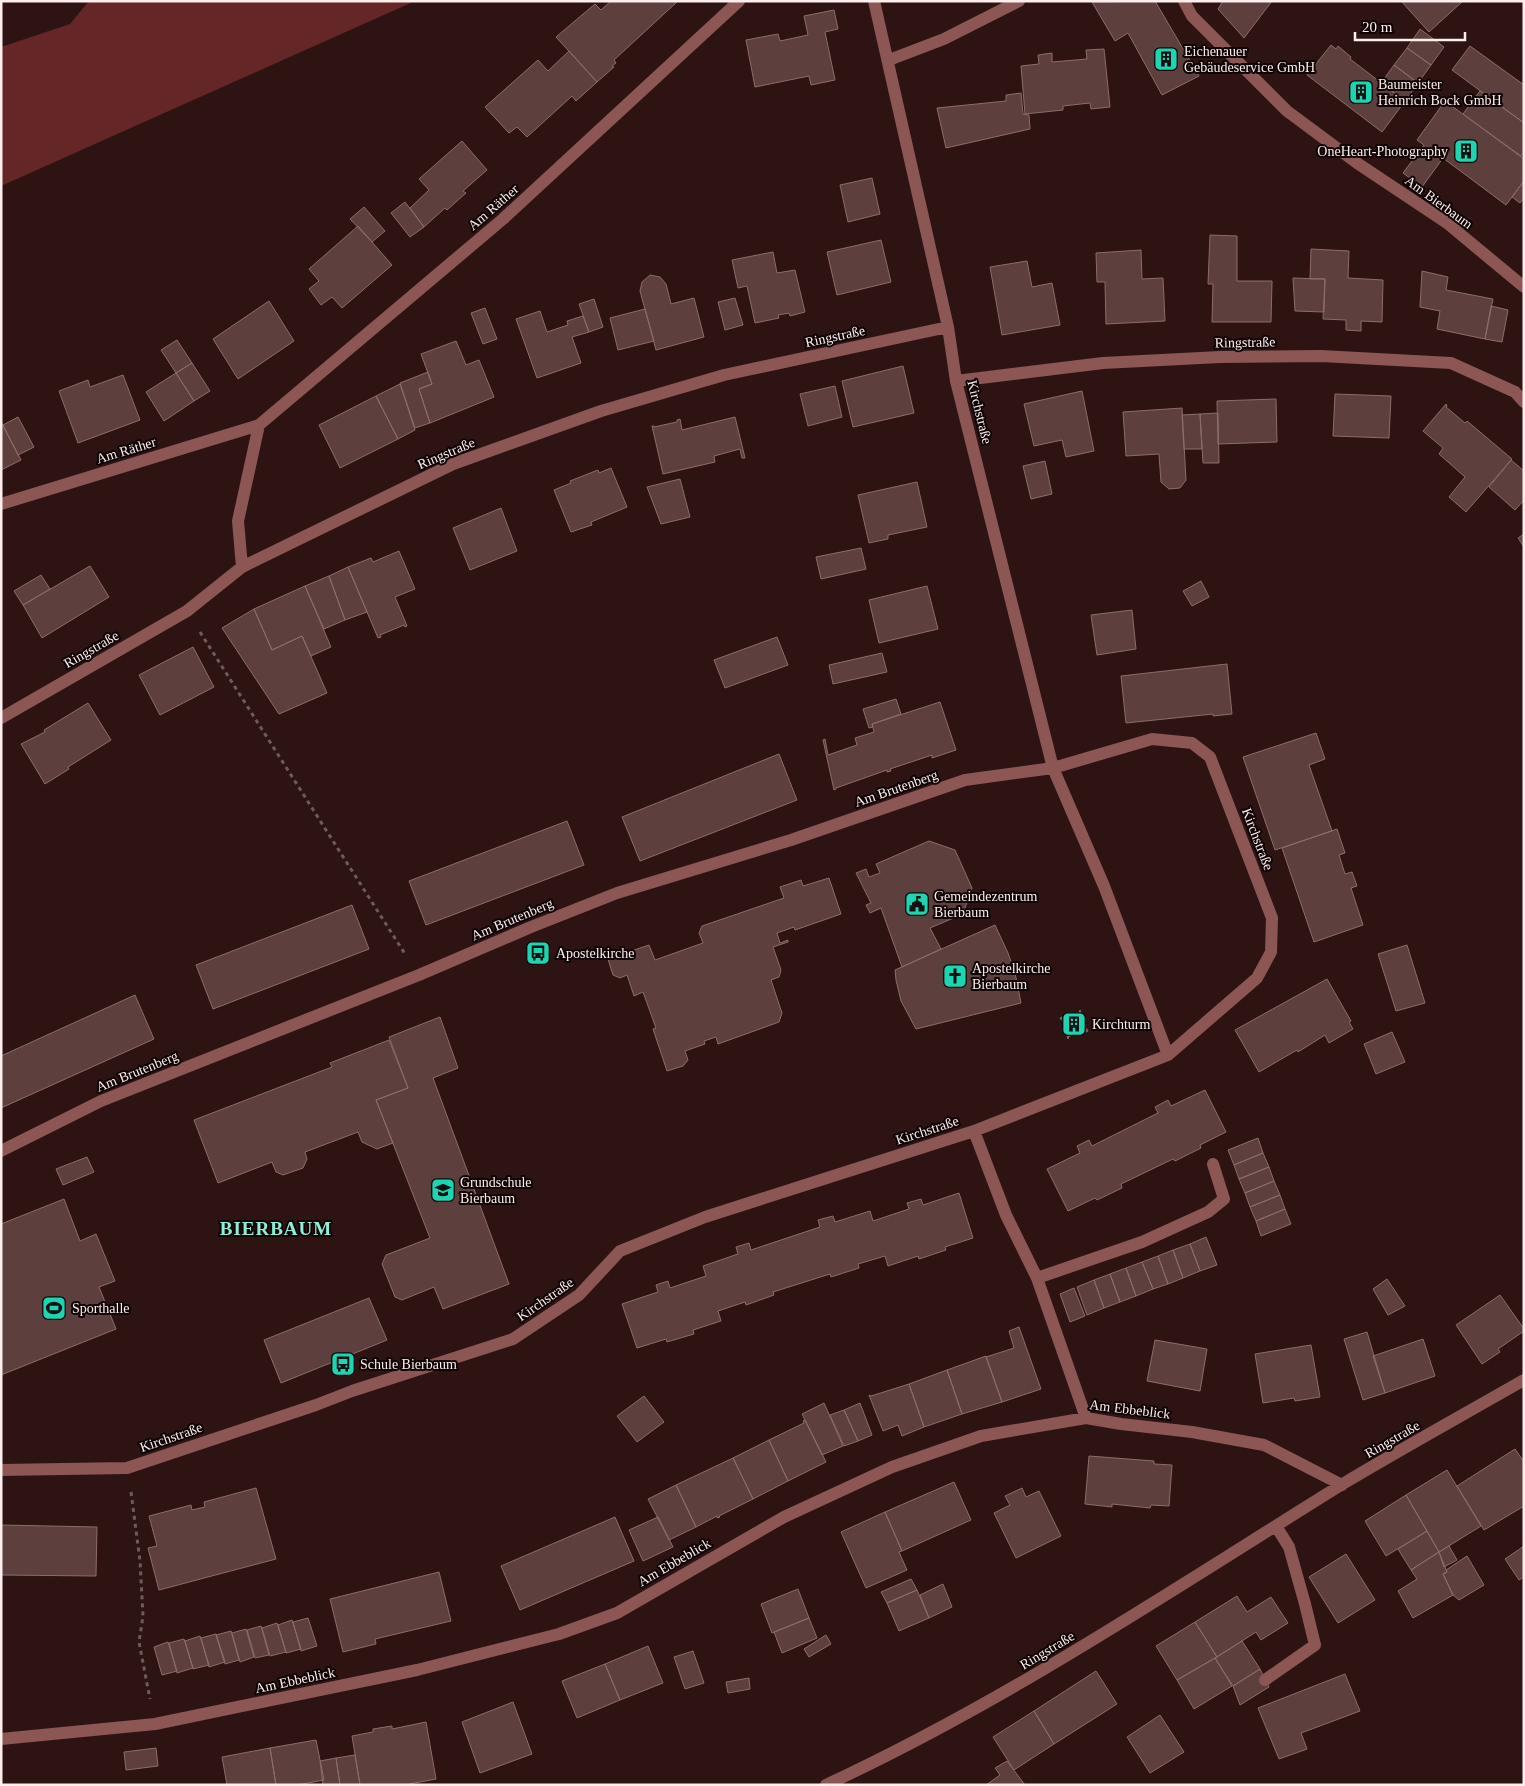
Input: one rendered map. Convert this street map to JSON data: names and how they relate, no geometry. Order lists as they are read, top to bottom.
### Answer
{
  "streets": {
    "street": [
      "Am Bierbaum",
      "Am Räther",
      "Ringstraße",
      "Kirchstraße",
      "Am Brutenberg",
      "Am Ebbeblick"
    ]
  },
  "crossings": [
    ["Ringstraße", "Kirchstraße"],
    ["Ringstraße", "Am Ebbeblick"],
    ["Kirchstraße", "Am Brutenberg"]
  ],
  "districts": ["BIERBAUM"],
  "places": {
    "building": [
      "Eichenauer Gebäudeservice GmbH",
      "Baumeister Heinrich Bock GmbH",
      "OneHeart-Photography",
      "Kirchturm"
    ],
    "public building": ["Gemeindezentrum Bierbaum"],
    "bus stop": ["Apostelkirche", "Schule Bierbaum"],
    "church": ["Apostelkirche Bierbaum"],
    "school or university": ["Grundschule Bierbaum"],
    "sports": ["Sporthalle"]
  },
  "scale_bar": "20 m"
}
